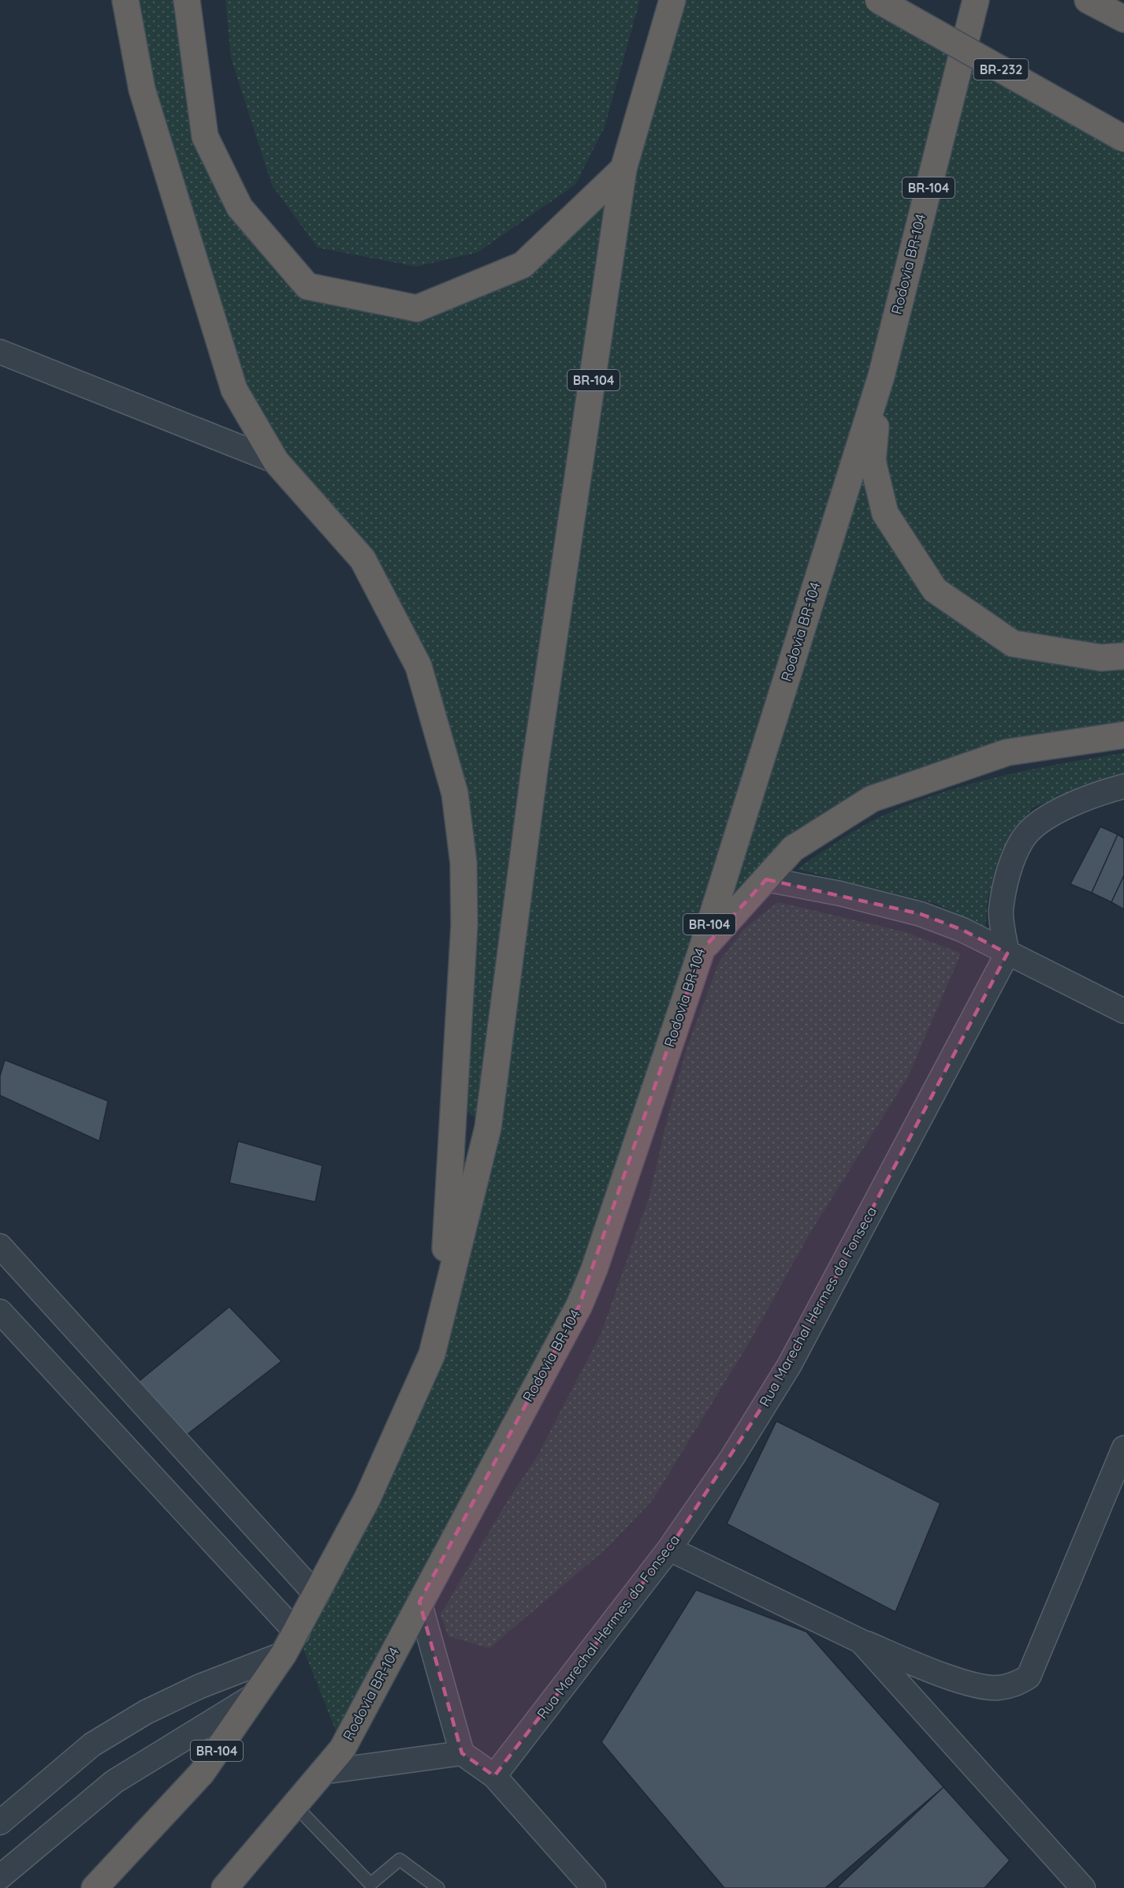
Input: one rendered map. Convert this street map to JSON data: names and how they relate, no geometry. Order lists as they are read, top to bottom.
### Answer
{
  "streets": {
    "highway": ["BR-232", "BR-104", "Rodovia BR-104"],
    "street": ["Rua Marechal Hermes da Fonseca"]
  }
}
